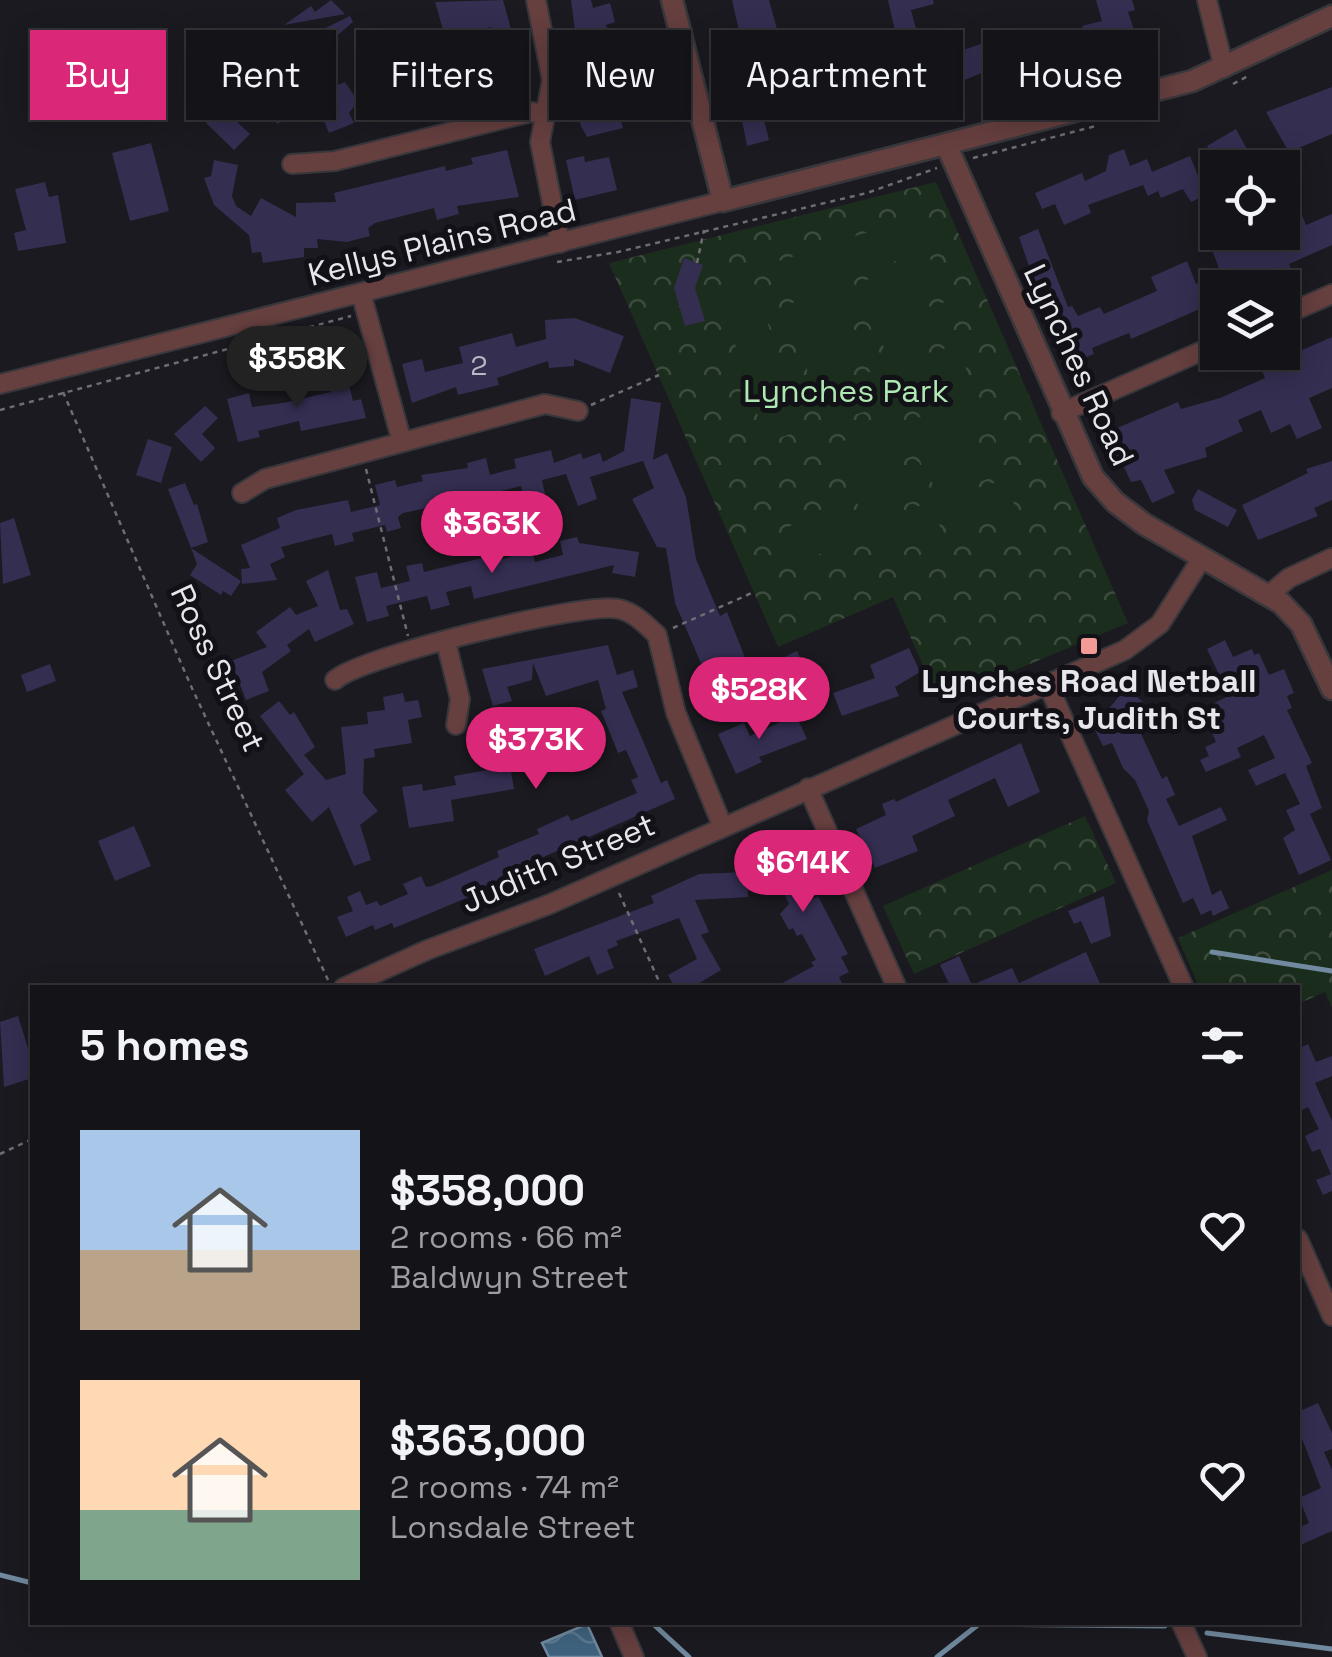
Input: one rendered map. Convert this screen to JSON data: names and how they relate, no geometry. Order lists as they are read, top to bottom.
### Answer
{
  "streets": {
    "street": ["Kellys Plains Road", "Lynches Road", "Judith Street"],
    "path": ["Ross Street"]
  },
  "crossings": [
    ["Kellys Plains Road", "Ross Street"],
    ["Lynches Road", "Judith Street"]
  ],
  "parks": ["Lynches Park"],
  "places": {
    "transit": ["Lynches Road Netball Courts, Judith St"]
  },
  "house_numbers": ["2"],
  "page": {
    "chip": [
      "Buy",
      "Rent",
      "Filters",
      "New",
      "Apartment",
      "House"
    ],
    "price": [
      "$358K",
      "$363K",
      "$528K",
      "$373K",
      "$614K"
    ],
    "heading": "5 homes",
    "list": [
      {
        "name": "$358,000",
        "note": "2 rooms · 66 m² · Baldwyn Street"
      },
      {
        "name": "$363,000",
        "note": "2 rooms · 74 m² · Lonsdale Street"
      }
    ]
  }
}
